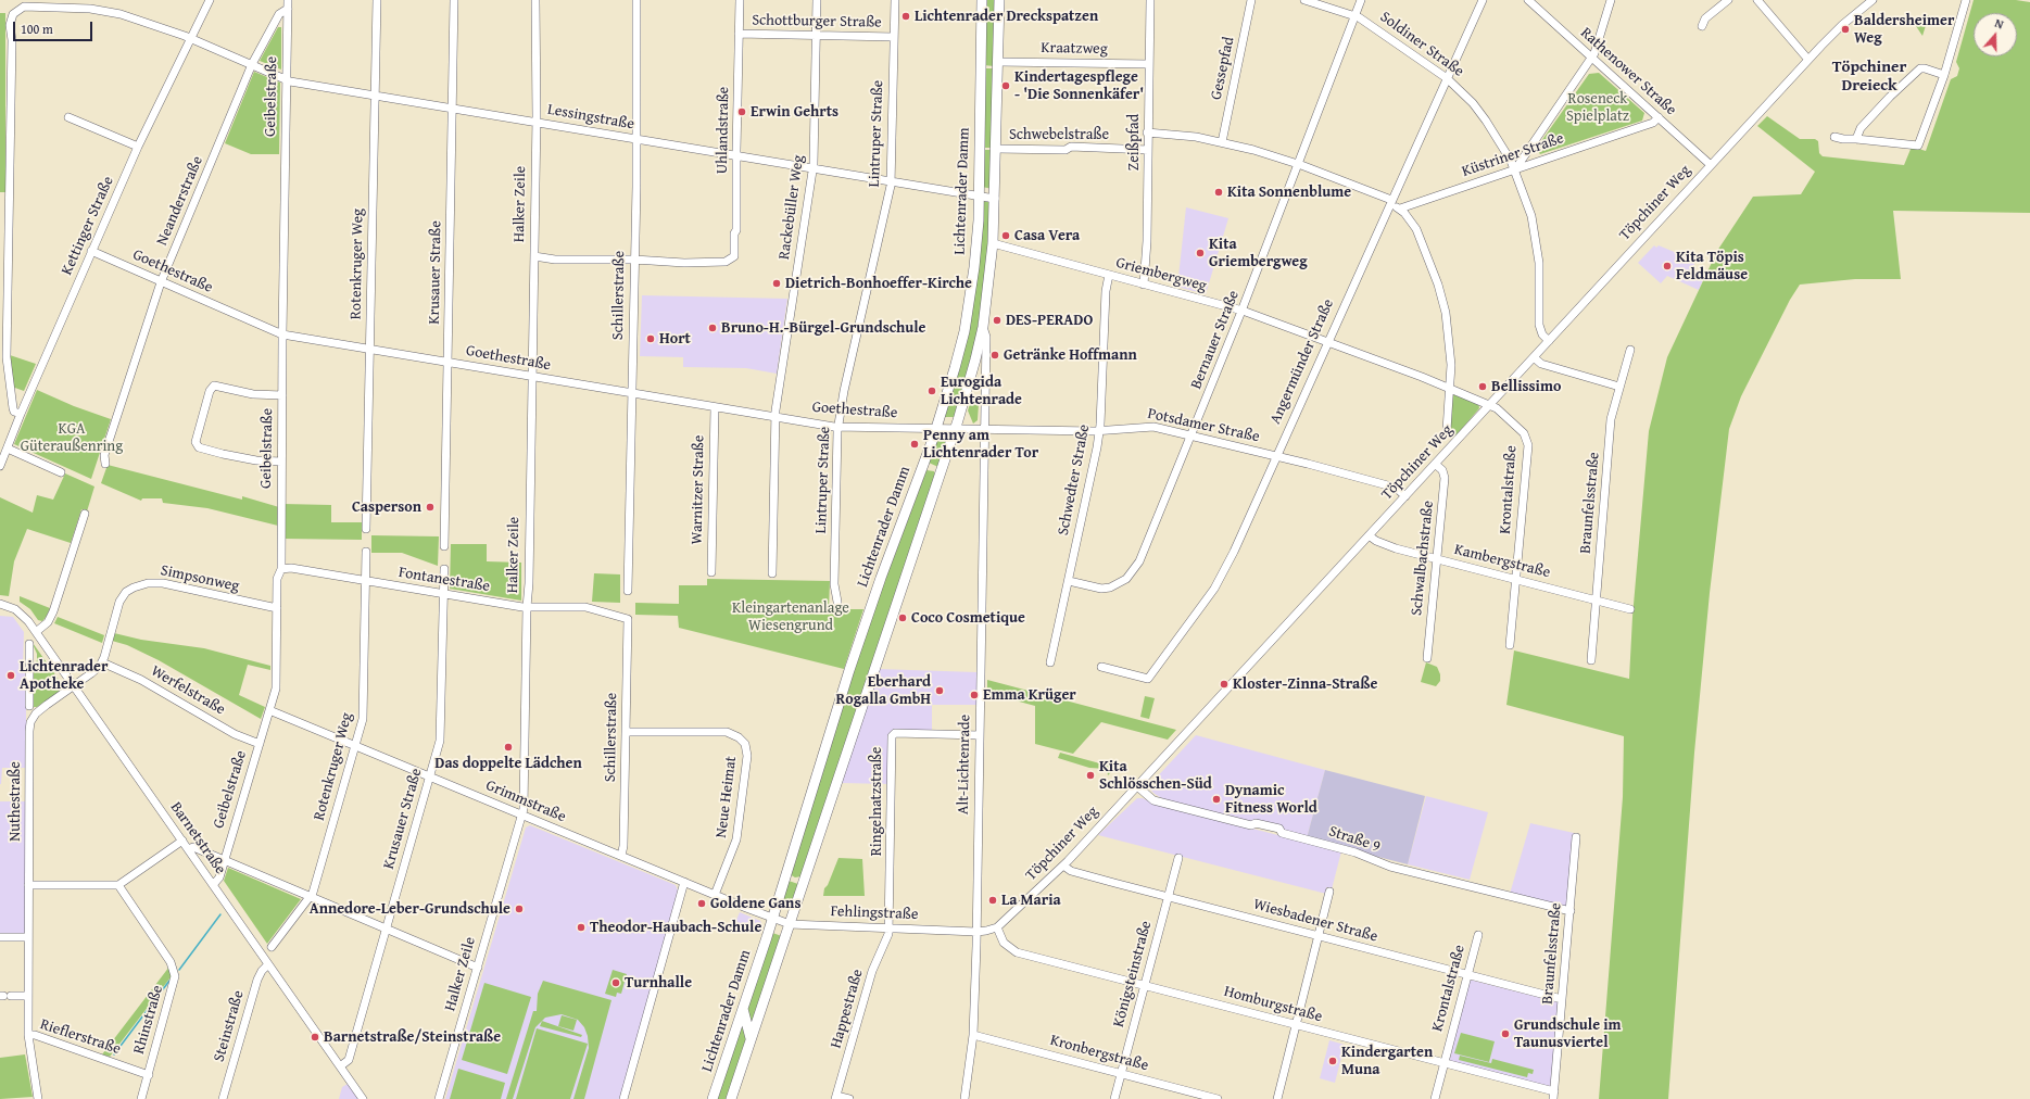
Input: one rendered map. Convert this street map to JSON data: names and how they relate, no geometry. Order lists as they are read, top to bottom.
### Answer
{
  "streets": {
    "main road": ["Lichtenrader Damm"],
    "street": [
      "Schottburger Straße",
      "Soldiner Straße",
      "Kraatzweg",
      "Gessepfad",
      "Rathenower Straße",
      "Geibelstraße",
      "Lessingstraße",
      "Uhlandstraße",
      "Lintruper Straße",
      "Schwebelstraße",
      "Zeißpfad",
      "Küstriner Straße",
      "Neanderstraße",
      "Töpchiner Weg",
      "Halker Zeile",
      "Rackebüller Weg",
      "Kettinger Straße",
      "Rotenkruger Weg",
      "Goethestraße",
      "Krusauer Straße",
      "Griembergweg",
      "Schillerstraße",
      "Bernauer Straße",
      "Angermünder Straße",
      "Potsdamer Straße",
      "Schwedter Straße",
      "Warnitzer Straße",
      "Krontalstraße",
      "Braunfelsstraße",
      "Schwalbachstraße",
      "Kambergstraße",
      "Simpsonweg",
      "Fontanestraße",
      "Werfelstraße",
      "Alt-Lichtenrade",
      "Neue Heimat",
      "Nuthestraße",
      "Grimmstraße",
      "Ringelnatzstraße",
      "Barnetstraße",
      "Straße 9",
      "Fehlingstraße",
      "Wiesbadener Straße",
      "Königsteinstraße",
      "Homburgstraße",
      "Happestraße",
      "Rhinstraße",
      "Steinstraße",
      "Rieflerstraße",
      "Kronbergstraße"
    ]
  },
  "crossings": [
    ["Schottburger Straße", "Uhlandstraße"],
    ["Schottburger Straße", "Lintruper Straße"],
    ["Schottburger Straße", "Rackebüller Weg"],
    ["Soldiner Straße", "Küstriner Straße"],
    ["Soldiner Straße", "Töpchiner Weg"],
    ["Soldiner Straße", "Bernauer Straße"],
    ["Soldiner Straße", "Angermünder Straße"],
    ["Kraatzweg", "Zeißpfad"],
    ["Kraatzweg", "Lichtenrader Damm"],
    ["Rathenower Straße", "Küstriner Straße"],
    ["Rathenower Straße", "Töpchiner Weg"],
    ["Geibelstraße", "Lessingstraße"],
    ["Geibelstraße", "Neanderstraße"],
    ["Geibelstraße", "Goethestraße"],
    ["Geibelstraße", "Simpsonweg"],
    ["Geibelstraße", "Fontanestraße"],
    ["Geibelstraße", "Werfelstraße"],
    ["Geibelstraße", "Grimmstraße"],
    ["Geibelstraße", "Barnetstraße"],
    ["Lessingstraße", "Uhlandstraße"],
    ["Lessingstraße", "Lintruper Straße"],
    ["Lessingstraße", "Lichtenrader Damm"],
    ["Lessingstraße", "Neanderstraße"],
    ["Lessingstraße", "Halker Zeile"],
    ["Lessingstraße", "Rackebüller Weg"],
    ["Lessingstraße", "Kettinger Straße"],
    ["Lessingstraße", "Rotenkruger Weg"],
    ["Lessingstraße", "Krusauer Straße"],
    ["Lessingstraße", "Schillerstraße"],
    ["Uhlandstraße", "Schillerstraße"],
    ["Lintruper Straße", "Goethestraße"],
    ["Schwebelstraße", "Zeißpfad"],
    ["Schwebelstraße", "Lichtenrader Damm"],
    ["Zeißpfad", "Griembergweg"],
    ["Lichtenrader Damm", "Goethestraße"],
    ["Lichtenrader Damm", "Griembergweg"],
    ["Lichtenrader Damm", "Potsdamer Straße"],
    ["Lichtenrader Damm", "Alt-Lichtenrade"],
    ["Lichtenrader Damm", "Grimmstraße"],
    ["Lichtenrader Damm", "Fehlingstraße"],
    ["Neanderstraße", "Goethestraße"],
    ["Töpchiner Weg", "Griembergweg"],
    ["Töpchiner Weg", "Potsdamer Straße"],
    ["Töpchiner Weg", "Krontalstraße"],
    ["Töpchiner Weg", "Schwalbachstraße"],
    ["Töpchiner Weg", "Kambergstraße"],
    ["Töpchiner Weg", "Straße 9"],
    ["Töpchiner Weg", "Wiesbadener Straße"],
    ["Töpchiner Weg", "Homburgstraße"],
    ["Halker Zeile", "Goethestraße"],
    ["Halker Zeile", "Fontanestraße"],
    ["Halker Zeile", "Grimmstraße"],
    ["Rackebüller Weg", "Goethestraße"],
    ["Kettinger Straße", "Goethestraße"],
    ["Rotenkruger Weg", "Goethestraße"],
    ["Rotenkruger Weg", "Fontanestraße"],
    ["Rotenkruger Weg", "Grimmstraße"],
    ["Goethestraße", "Krusauer Straße"],
    ["Goethestraße", "Schillerstraße"],
    ["Goethestraße", "Potsdamer Straße"],
    ["Goethestraße", "Warnitzer Straße"],
    ["Krusauer Straße", "Fontanestraße"],
    ["Krusauer Straße", "Grimmstraße"],
    ["Krusauer Straße", "Barnetstraße"],
    ["Griembergweg", "Bernauer Straße"],
    ["Griembergweg", "Angermünder Straße"],
    ["Griembergweg", "Schwedter Straße"],
    ["Griembergweg", "Krontalstraße"],
    ["Schillerstraße", "Fontanestraße"],
    ["Schillerstraße", "Neue Heimat"],
    ["Schillerstraße", "Grimmstraße"],
    ["Bernauer Straße", "Potsdamer Straße"],
    ["Bernauer Straße", "Schwedter Straße"],
    ["Angermünder Straße", "Potsdamer Straße"],
    ["Potsdamer Straße", "Schwedter Straße"],
    ["Potsdamer Straße", "Alt-Lichtenrade"],
    ["Krontalstraße", "Kambergstraße"],
    ["Krontalstraße", "Wiesbadener Straße"],
    ["Krontalstraße", "Homburgstraße"],
    ["Braunfelsstraße", "Kambergstraße"],
    ["Braunfelsstraße", "Straße 9"],
    ["Braunfelsstraße", "Wiesbadener Straße"],
    ["Braunfelsstraße", "Homburgstraße"],
    ["Schwalbachstraße", "Kambergstraße"],
    ["Simpsonweg", "Werfelstraße"],
    ["Alt-Lichtenrade", "Ringelnatzstraße"],
    ["Alt-Lichtenrade", "Fehlingstraße"],
    ["Alt-Lichtenrade", "Kronbergstraße"],
    ["Neue Heimat", "Grimmstraße"],
    ["Nuthestraße", "Barnetstraße"],
    ["Nuthestraße", "Rieflerstraße"],
    ["Grimmstraße", "Fehlingstraße"],
    ["Ringelnatzstraße", "Fehlingstraße"],
    ["Ringelnatzstraße", "Happestraße"],
    ["Barnetstraße", "Steinstraße"],
    ["Fehlingstraße", "Happestraße"],
    ["Wiesbadener Straße", "Königsteinstraße"],
    ["Königsteinstraße", "Homburgstraße"],
    ["Königsteinstraße", "Kronbergstraße"],
    ["Rhinstraße", "Rieflerstraße"]
  ],
  "districts": ["Töpchiner Dreieck"],
  "parks": ["Roseneck Spielplatz", "KGA Güteraußenring", "Kleingartenanlage Wiesengrund"],
  "places": [
    "Lichtenrader Dreckspatzen",
    "Baldersheimer Weg",
    "Kindertagespflege - 'Die Sonnenkäfer'",
    "Erwin Gehrts",
    "Kita Sonnenblume",
    "Casa Vera",
    "Kita Griembergweg",
    "Kita Töpis Feldmäuse",
    "Dietrich-Bonhoeffer-Kirche",
    "DES-PERADO",
    "Bruno-H.-Bürgel-Grundschule",
    "Hort",
    "Getränke Hoffmann",
    "Bellissimo",
    "Eurogida Lichtenrade",
    "Penny am Lichtenrader Tor",
    "Casperson",
    "Coco Cosmetique",
    "Lichtenrader Apotheke",
    "Kloster-Zinna-Straße",
    "Eberhard Rogalla GmbH",
    "Emma Krüger",
    "Das doppelte Lädchen",
    "Kita Schlösschen-Süd",
    "Dynamic Fitness World",
    "La Maria",
    "Goldene Gans",
    "Annedore-Leber-Grundschule",
    "Theodor-Haubach-Schule",
    "Turnhalle",
    "Grundschule im Taunusviertel",
    "Barnetstraße/Steinstraße",
    "Kindergarten Muna"
  ],
  "scale_bar": "100 m",
  "north": "top"
}
